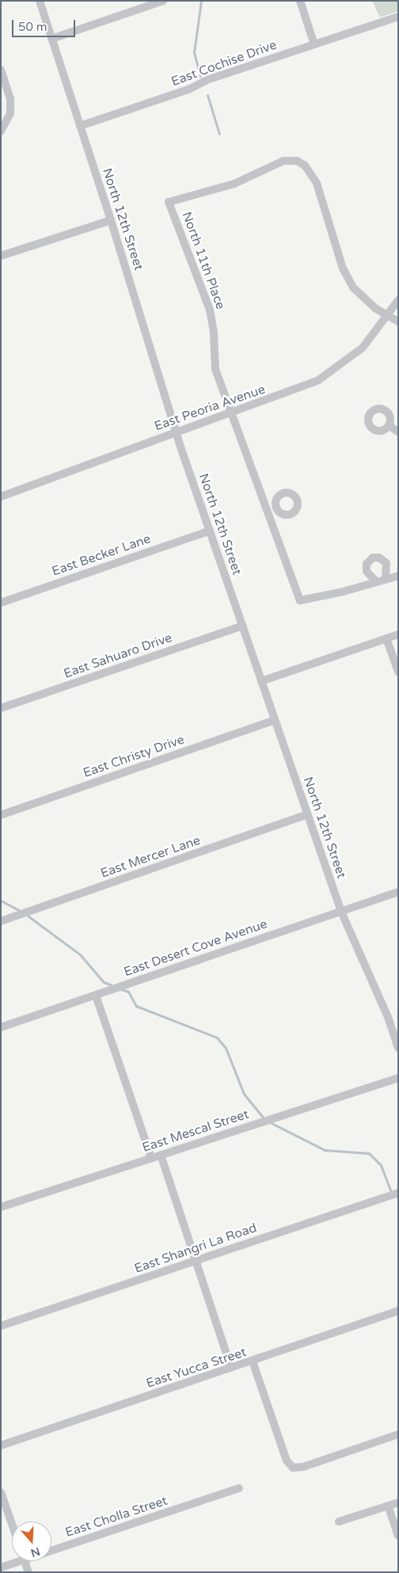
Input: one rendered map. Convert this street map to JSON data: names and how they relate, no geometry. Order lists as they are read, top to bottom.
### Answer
{
  "streets": {
    "street": [
      "East Cochise Drive",
      "North 12th Street",
      "North 11th Place",
      "East Peoria Avenue",
      "East Becker Lane",
      "East Sahuaro Drive",
      "East Christy Drive",
      "East Mercer Lane",
      "East Desert Cove Avenue",
      "East Mescal Street",
      "East Shangri La Road",
      "East Yucca Street",
      "East Cholla Street"
    ]
  },
  "crossings": [
    ["East Cochise Drive", "North 12th Street"],
    ["North 12th Street", "East Peoria Avenue"],
    ["North 12th Street", "East Becker Lane"],
    ["North 12th Street", "East Sahuaro Drive"],
    ["North 12th Street", "East Christy Drive"],
    ["North 12th Street", "East Mercer Lane"],
    ["North 12th Street", "East Desert Cove Avenue"],
    ["North 11th Place", "East Peoria Avenue"]
  ],
  "scale_bar": "50 m",
  "north": "bottom"
}
